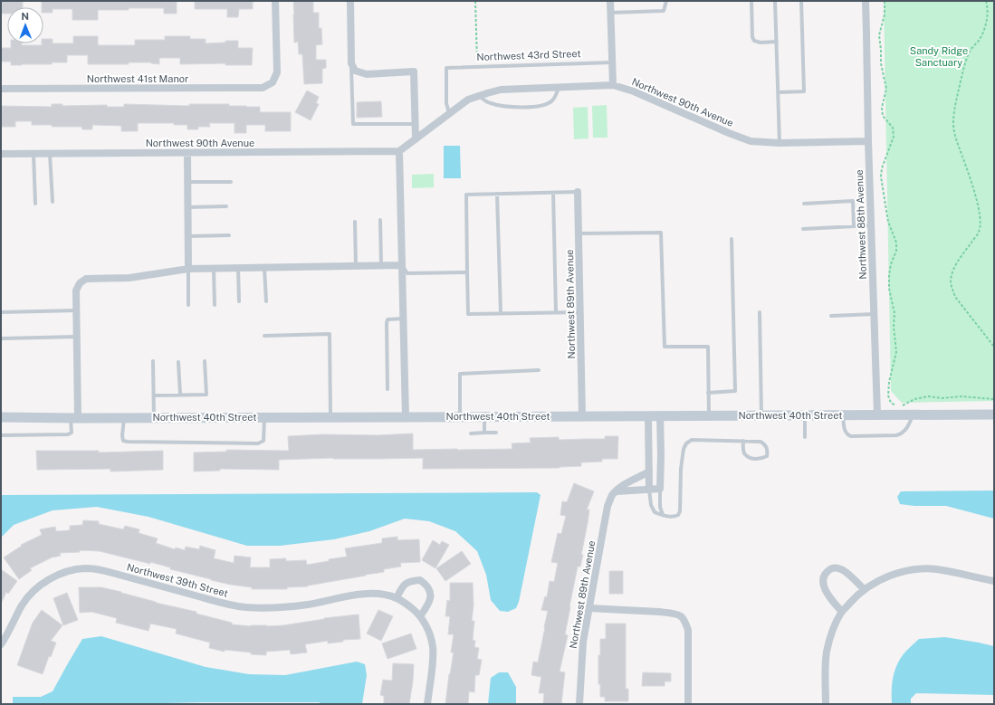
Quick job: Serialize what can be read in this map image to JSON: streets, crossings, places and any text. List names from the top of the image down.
{
  "streets": {
    "street": [
      "Northwest 41st Manor",
      "Northwest 90th Avenue",
      "Northwest 88th Avenue",
      "Northwest 89th Avenue",
      "Northwest 40th Street",
      "Northwest 39th Street"
    ],
    "lane": ["Northwest 43rd Street"]
  },
  "crossings": [
    ["Northwest 43rd Street", "Northwest 90th Avenue"],
    ["Northwest 90th Avenue", "Northwest 88th Avenue"],
    ["Northwest 88th Avenue", "Northwest 40th Street"],
    ["Northwest 89th Avenue", "Northwest 40th Street"]
  ],
  "parks": ["Sandy Ridge Sanctuary"],
  "north": "top"
}
